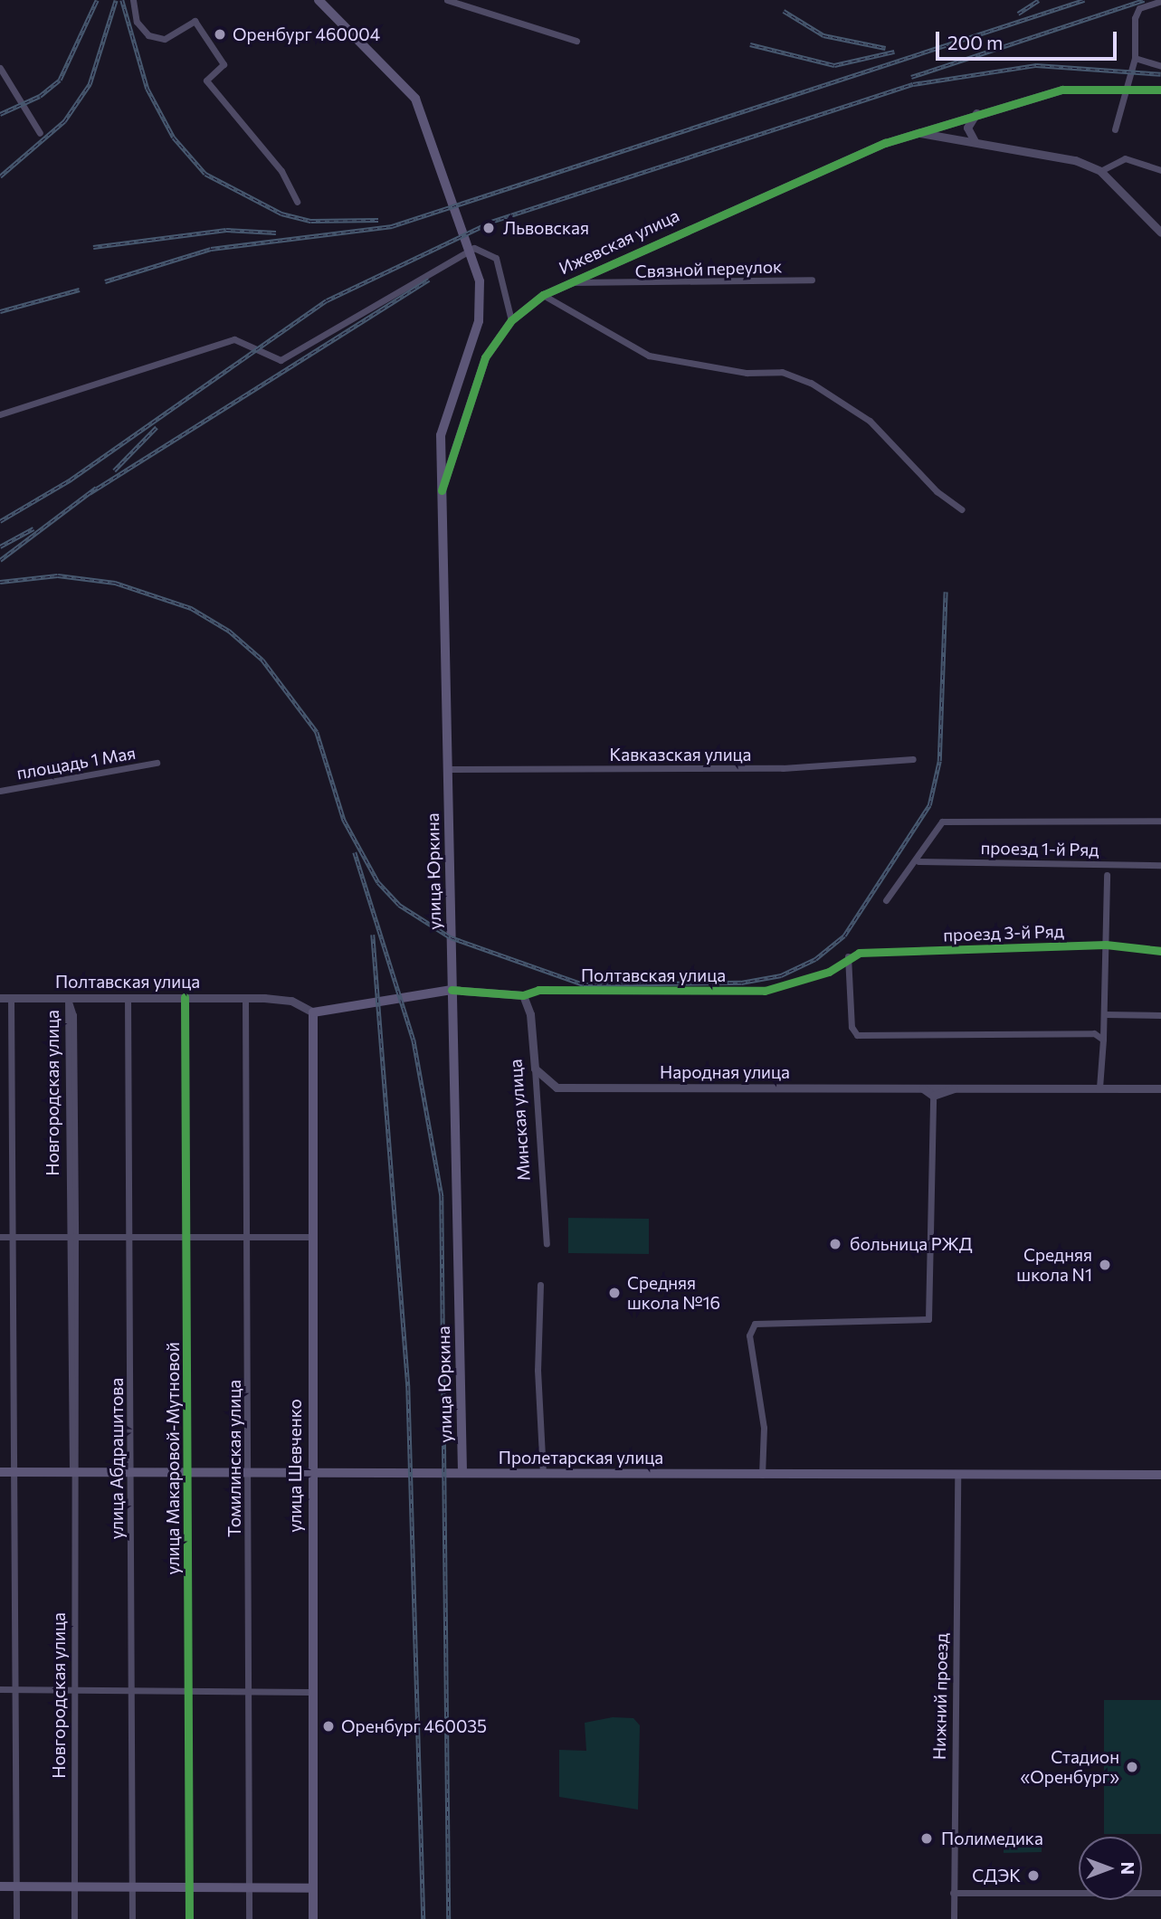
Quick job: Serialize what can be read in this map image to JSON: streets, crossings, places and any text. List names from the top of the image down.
{
  "streets": {
    "main road": [
      "улица Юркина",
      "Полтавская улица",
      "Пролетарская улица",
      "улица Шевченко"
    ],
    "street": [
      "Ижевская улица",
      "Связной переулок",
      "Кавказская улица",
      "площадь 1 Мая",
      "проезд 1-й Ряд",
      "проезд 3-й Ряд",
      "Народная улица",
      "Новгородская улица",
      "Минская улица",
      "улица Абдрашитова",
      "улица Макаровой-Мутновой",
      "Томилинская улица",
      "Нижний проезд"
    ]
  },
  "crossings": [
    ["Ижевская улица", "Связной переулок"],
    ["Ижевская улица", "улица Юркина"],
    ["Кавказская улица", "улица Юркина"],
    ["улица Юркина", "Полтавская улица"],
    ["улица Юркина", "Пролетарская улица"],
    ["проезд 3-й Ряд", "Полтавская улица"],
    ["Полтавская улица", "Новгородская улица"],
    ["Полтавская улица", "Минская улица"],
    ["Полтавская улица", "улица Абдрашитова"],
    ["Полтавская улица", "улица Макаровой-Мутновой"],
    ["Полтавская улица", "Томилинская улица"],
    ["Полтавская улица", "улица Шевченко"],
    ["Народная улица", "Минская улица"],
    ["Новгородская улица", "Пролетарская улица"],
    ["Пролетарская улица", "улица Абдрашитова"],
    ["Пролетарская улица", "улица Макаровой-Мутновой"],
    ["Пролетарская улица", "Томилинская улица"],
    ["Пролетарская улица", "улица Шевченко"],
    ["Пролетарская улица", "Нижний проезд"]
  ],
  "places": [
    "Оренбург 460004",
    "Львовская",
    "больница РЖД",
    "Средняя школа N1",
    "Средняя школа №16",
    "Оренбург 460035",
    "Стадион «Оренбург»",
    "Полимедика",
    "СДЭК"
  ],
  "scale_bar": "200 m",
  "north": "right"
}
